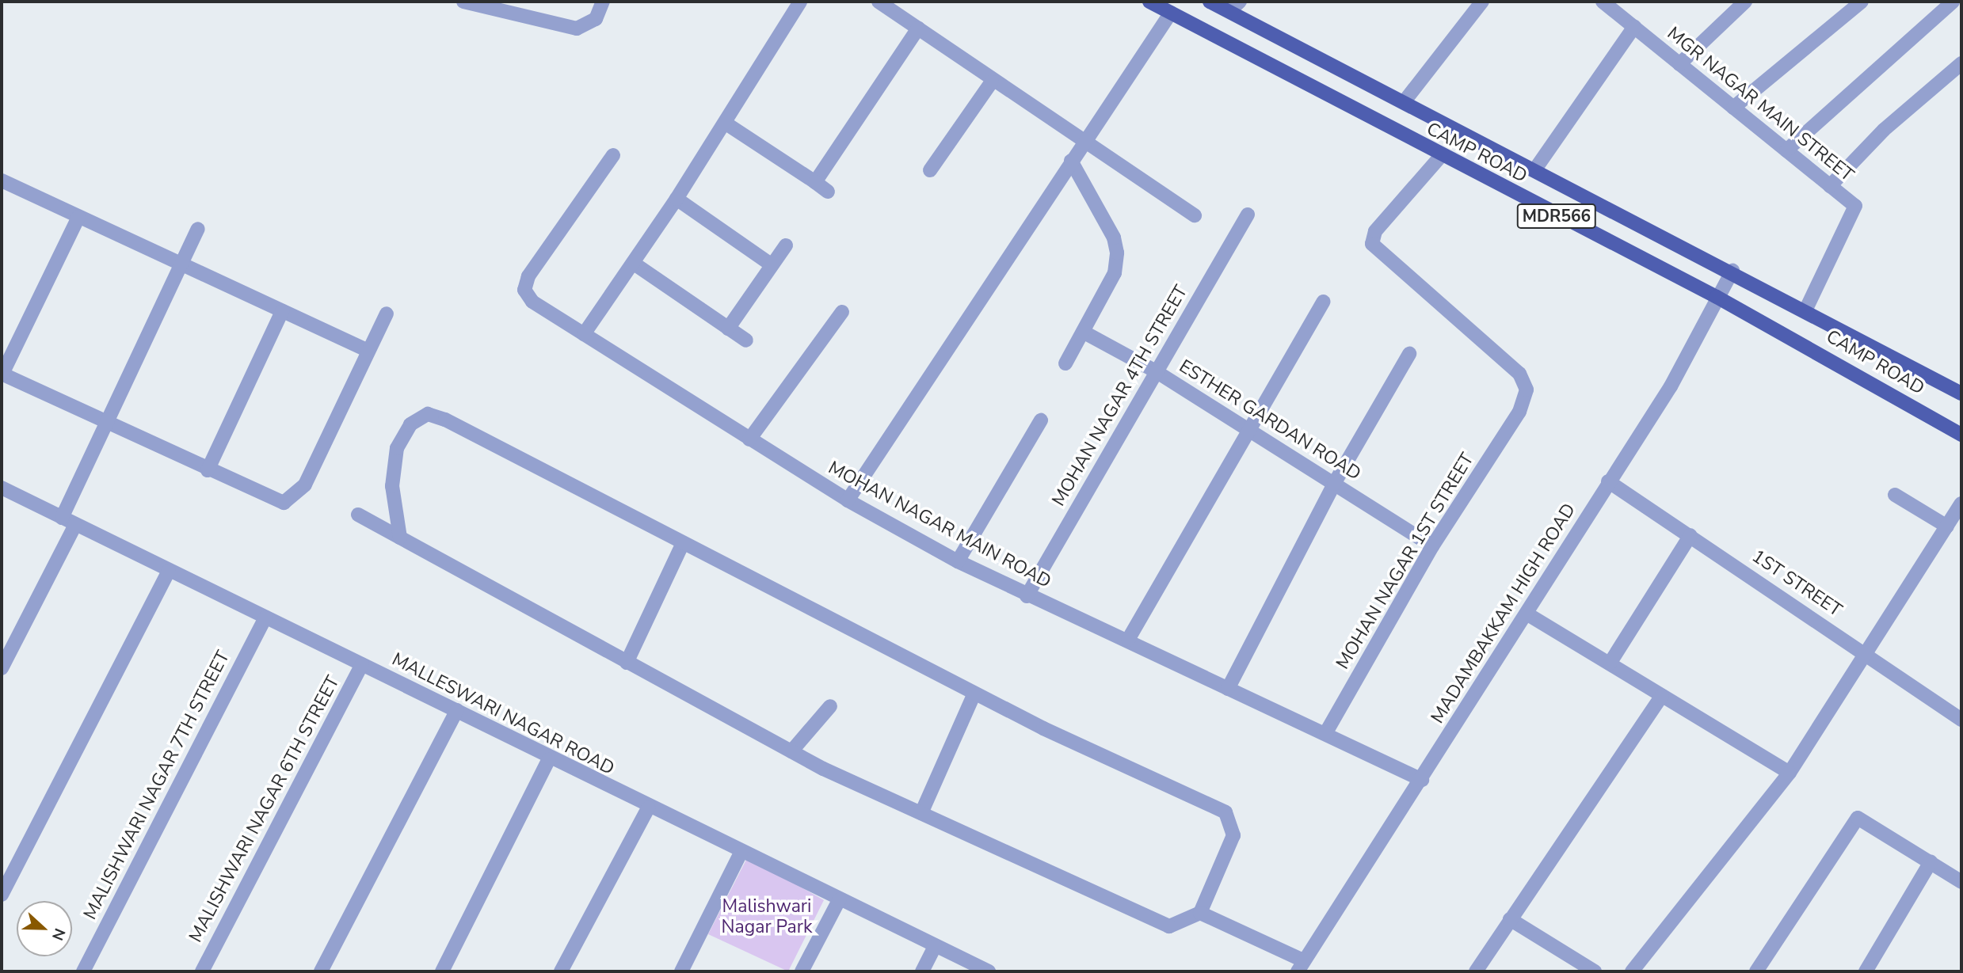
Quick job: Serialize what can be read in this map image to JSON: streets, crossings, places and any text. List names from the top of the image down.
{
  "streets": {
    "main road": ["CAMP ROAD", "MDR566"],
    "street": [
      "MGR NAGAR MAIN STREET",
      "MOHAN NAGAR 4TH STREET",
      "ESTHER GARDAN ROAD",
      "MOHAN NAGAR MAIN ROAD",
      "MOHAN NAGAR 1ST STREET",
      "1ST STREET",
      "MADAMBAKKAM HIGH ROAD",
      "MALLESWARI NAGAR ROAD",
      "MALISHWARI NAGAR 7TH STREET",
      "MALISHWARI NAGAR 6TH STREET"
    ]
  },
  "crossings": [
    ["MGR NAGAR MAIN STREET", "CAMP ROAD"],
    ["CAMP ROAD", "MOHAN NAGAR 1ST STREET"],
    ["CAMP ROAD", "MADAMBAKKAM HIGH ROAD"],
    ["MOHAN NAGAR 4TH STREET", "ESTHER GARDAN ROAD"],
    ["MOHAN NAGAR 4TH STREET", "MOHAN NAGAR MAIN ROAD"],
    ["ESTHER GARDAN ROAD", "MOHAN NAGAR 1ST STREET"],
    ["MOHAN NAGAR MAIN ROAD", "MOHAN NAGAR 1ST STREET"],
    ["MOHAN NAGAR MAIN ROAD", "MADAMBAKKAM HIGH ROAD"],
    ["1ST STREET", "MADAMBAKKAM HIGH ROAD"],
    ["MALLESWARI NAGAR ROAD", "MALISHWARI NAGAR 7TH STREET"],
    ["MALLESWARI NAGAR ROAD", "MALISHWARI NAGAR 6TH STREET"]
  ],
  "parks": ["Malishwari Nagar Park"],
  "north": "right"
}
